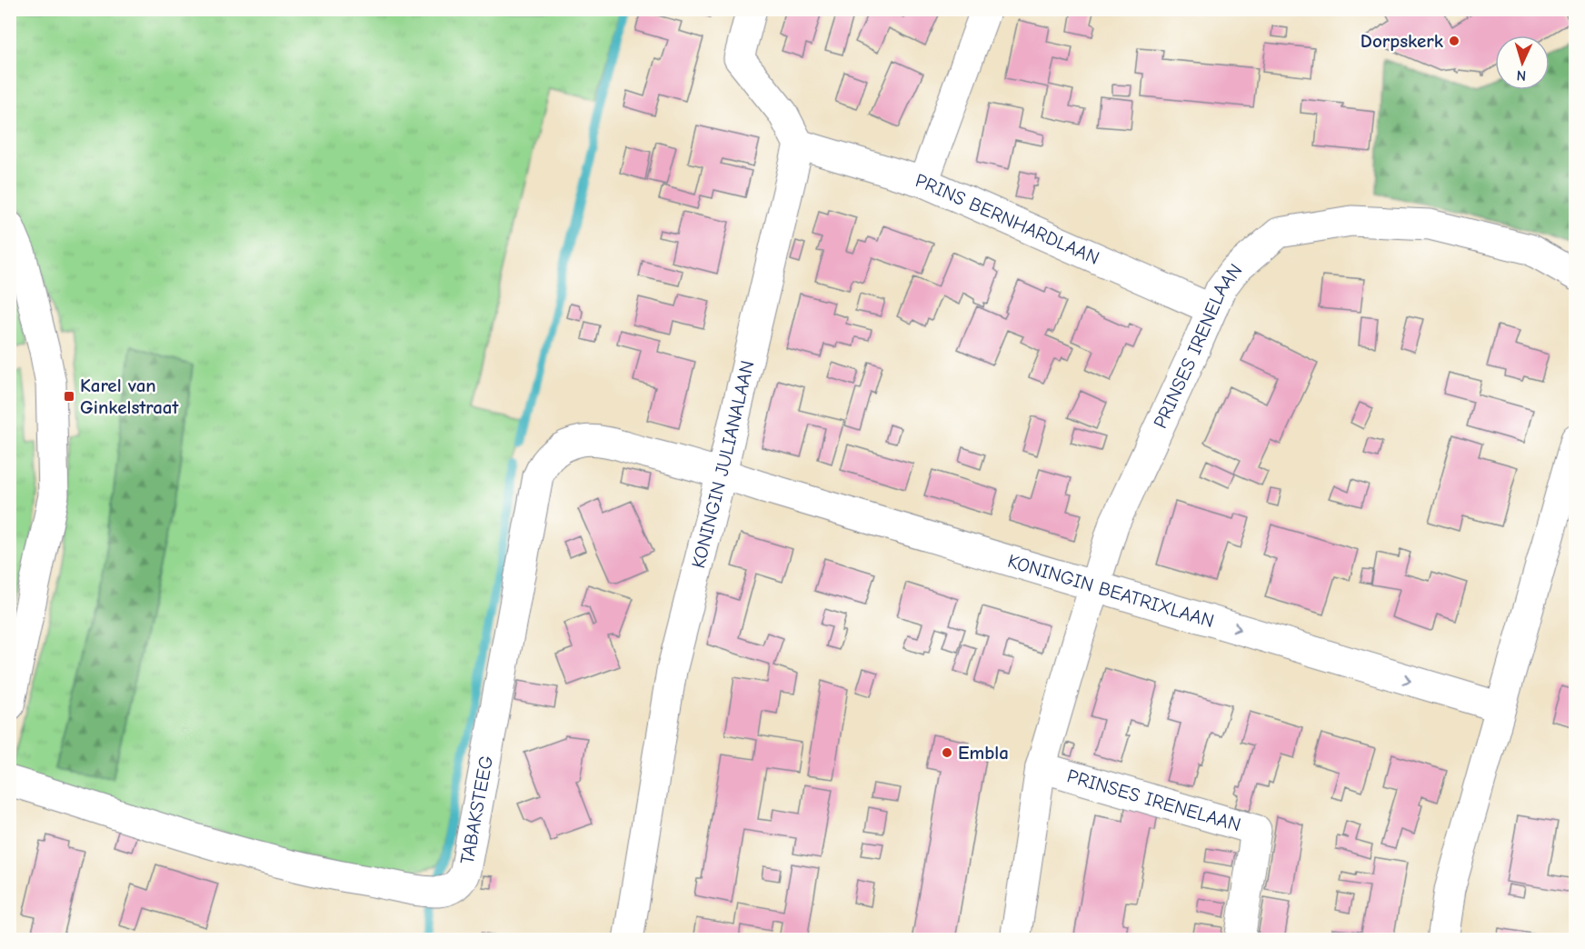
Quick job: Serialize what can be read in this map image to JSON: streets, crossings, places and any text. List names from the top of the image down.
{
  "streets": {
    "street": [
      "PRINS BERNHARDLAAN",
      "PRINSES IRENELAAN",
      "KONINGIN JULIANALAAN",
      "KONINGIN BEATRIXLAAN",
      "TABAKSTEEG"
    ]
  },
  "crossings": [
    ["PRINS BERNHARDLAAN", "PRINSES IRENELAAN"],
    ["PRINS BERNHARDLAAN", "KONINGIN JULIANALAAN"],
    ["PRINSES IRENELAAN", "KONINGIN BEATRIXLAAN"],
    ["KONINGIN JULIANALAAN", "KONINGIN BEATRIXLAAN"],
    ["KONINGIN JULIANALAAN", "TABAKSTEEG"],
    ["KONINGIN BEATRIXLAAN", "TABAKSTEEG"]
  ],
  "one_way": ["KONINGIN BEATRIXLAAN"],
  "places": {
    "other": ["Dorpskerk", "Embla"],
    "transit": ["Karel van Ginkelstraat"]
  },
  "north": "bottom"
}
